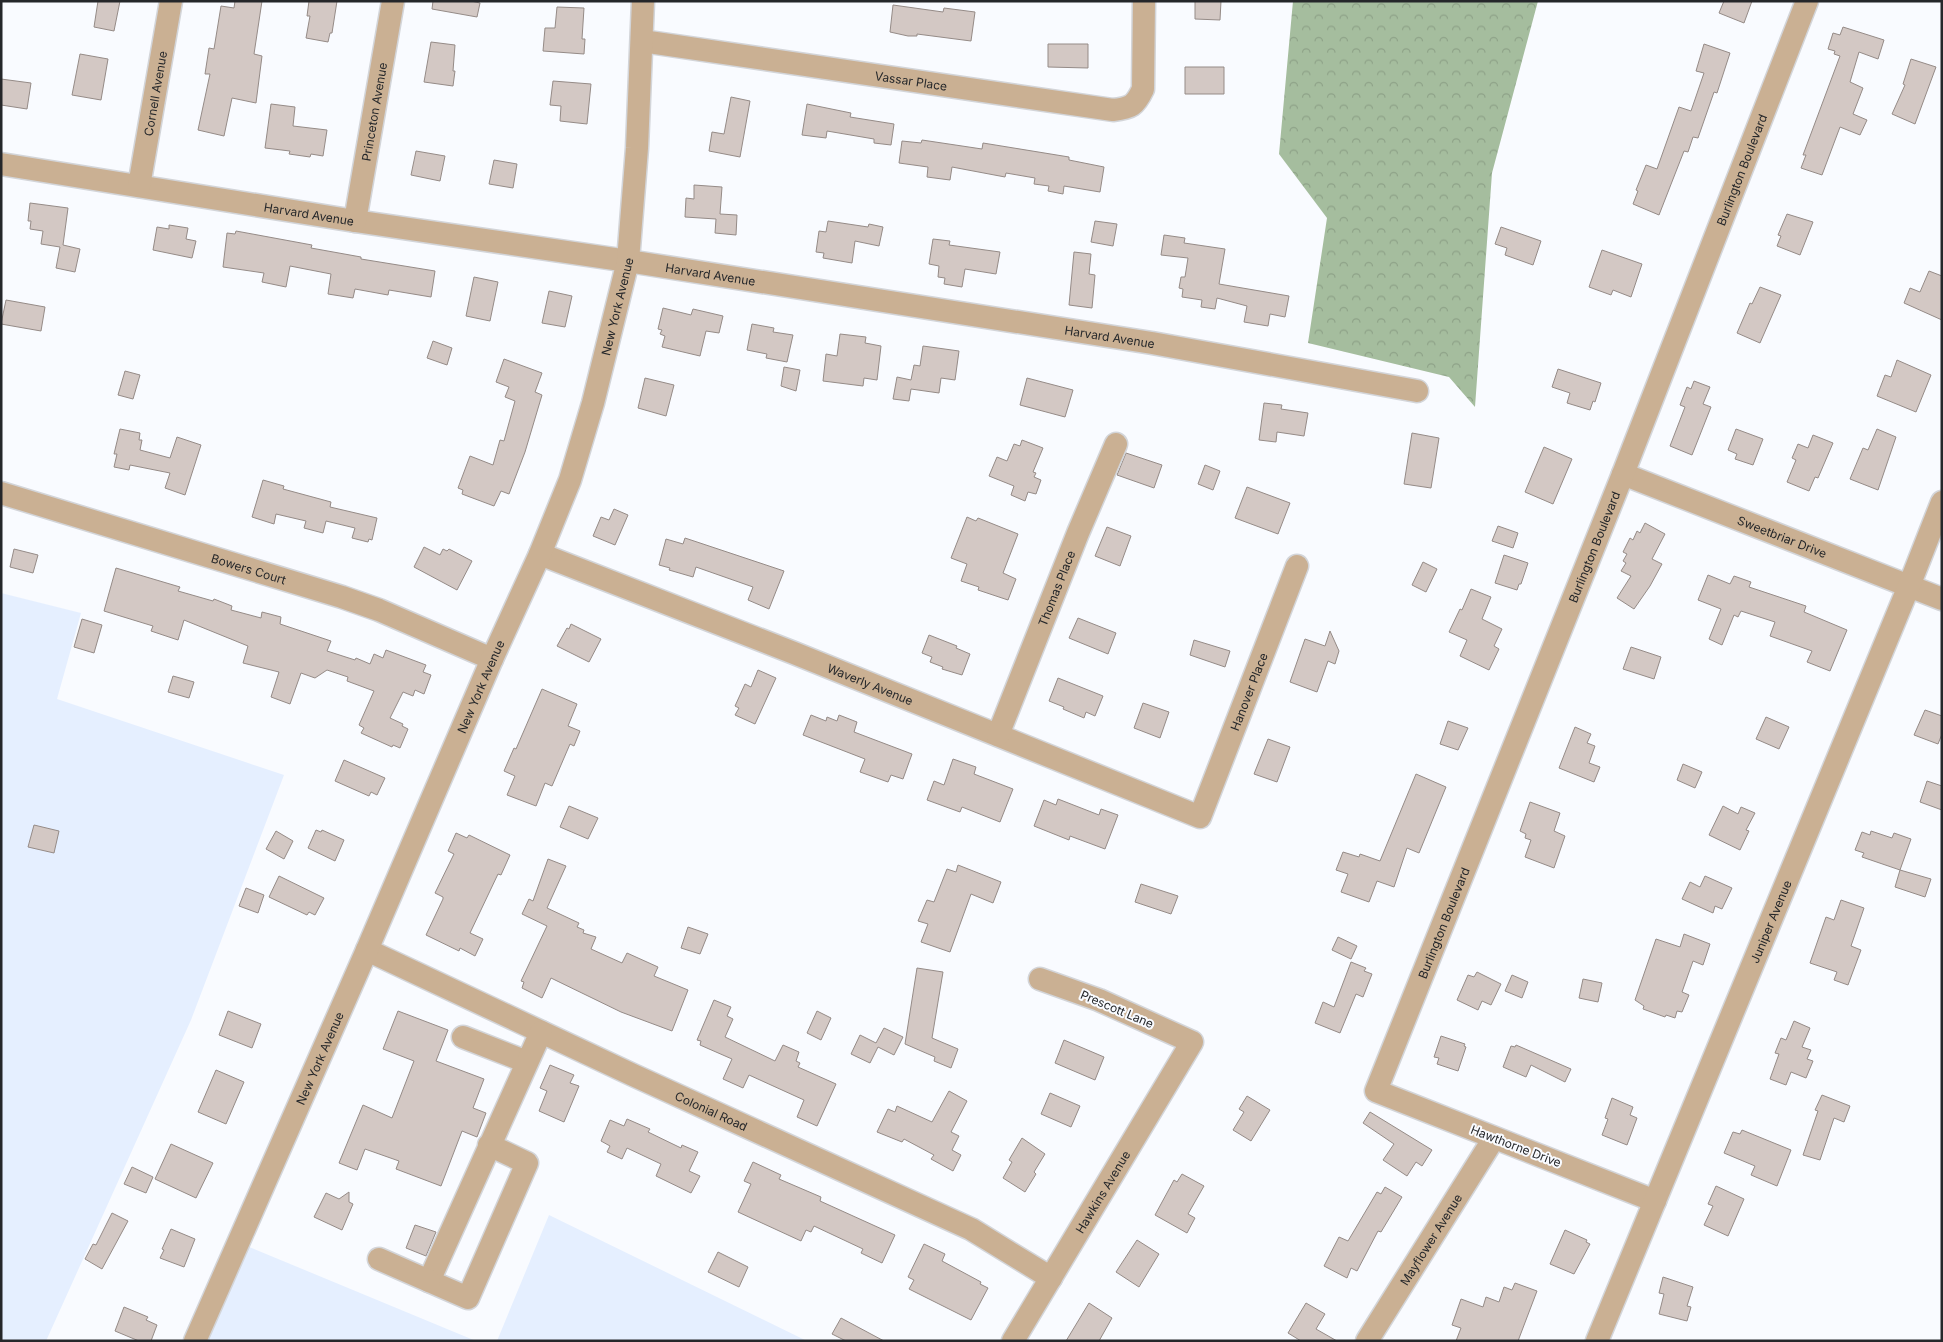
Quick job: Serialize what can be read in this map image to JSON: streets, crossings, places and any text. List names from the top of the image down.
{
  "streets": {
    "street": [
      "Vassar Place",
      "Cornell Avenue",
      "Princeton Avenue",
      "Burlington Boulevard",
      "Harvard Avenue",
      "New York Avenue",
      "Sweetbriar Drive",
      "Bowers Court",
      "Thomas Place",
      "Waverly Avenue",
      "Hanover Place",
      "Juniper Avenue",
      "Prescott Lane",
      "Colonial Road",
      "Hawthorne Drive",
      "Hawkins Avenue",
      "Mayflower Avenue"
    ]
  },
  "crossings": [
    ["Vassar Place", "New York Avenue"],
    ["Cornell Avenue", "Harvard Avenue"],
    ["Princeton Avenue", "Harvard Avenue"],
    ["Burlington Boulevard", "Sweetbriar Drive"],
    ["Burlington Boulevard", "Hawthorne Drive"],
    ["Harvard Avenue", "New York Avenue"],
    ["New York Avenue", "Bowers Court"],
    ["New York Avenue", "Waverly Avenue"],
    ["New York Avenue", "Colonial Road"],
    ["Sweetbriar Drive", "Juniper Avenue"],
    ["Thomas Place", "Waverly Avenue"],
    ["Waverly Avenue", "Hanover Place"],
    ["Juniper Avenue", "Hawthorne Drive"],
    ["Prescott Lane", "Hawkins Avenue"],
    ["Colonial Road", "Hawkins Avenue"],
    ["Hawthorne Drive", "Mayflower Avenue"]
  ]
}
